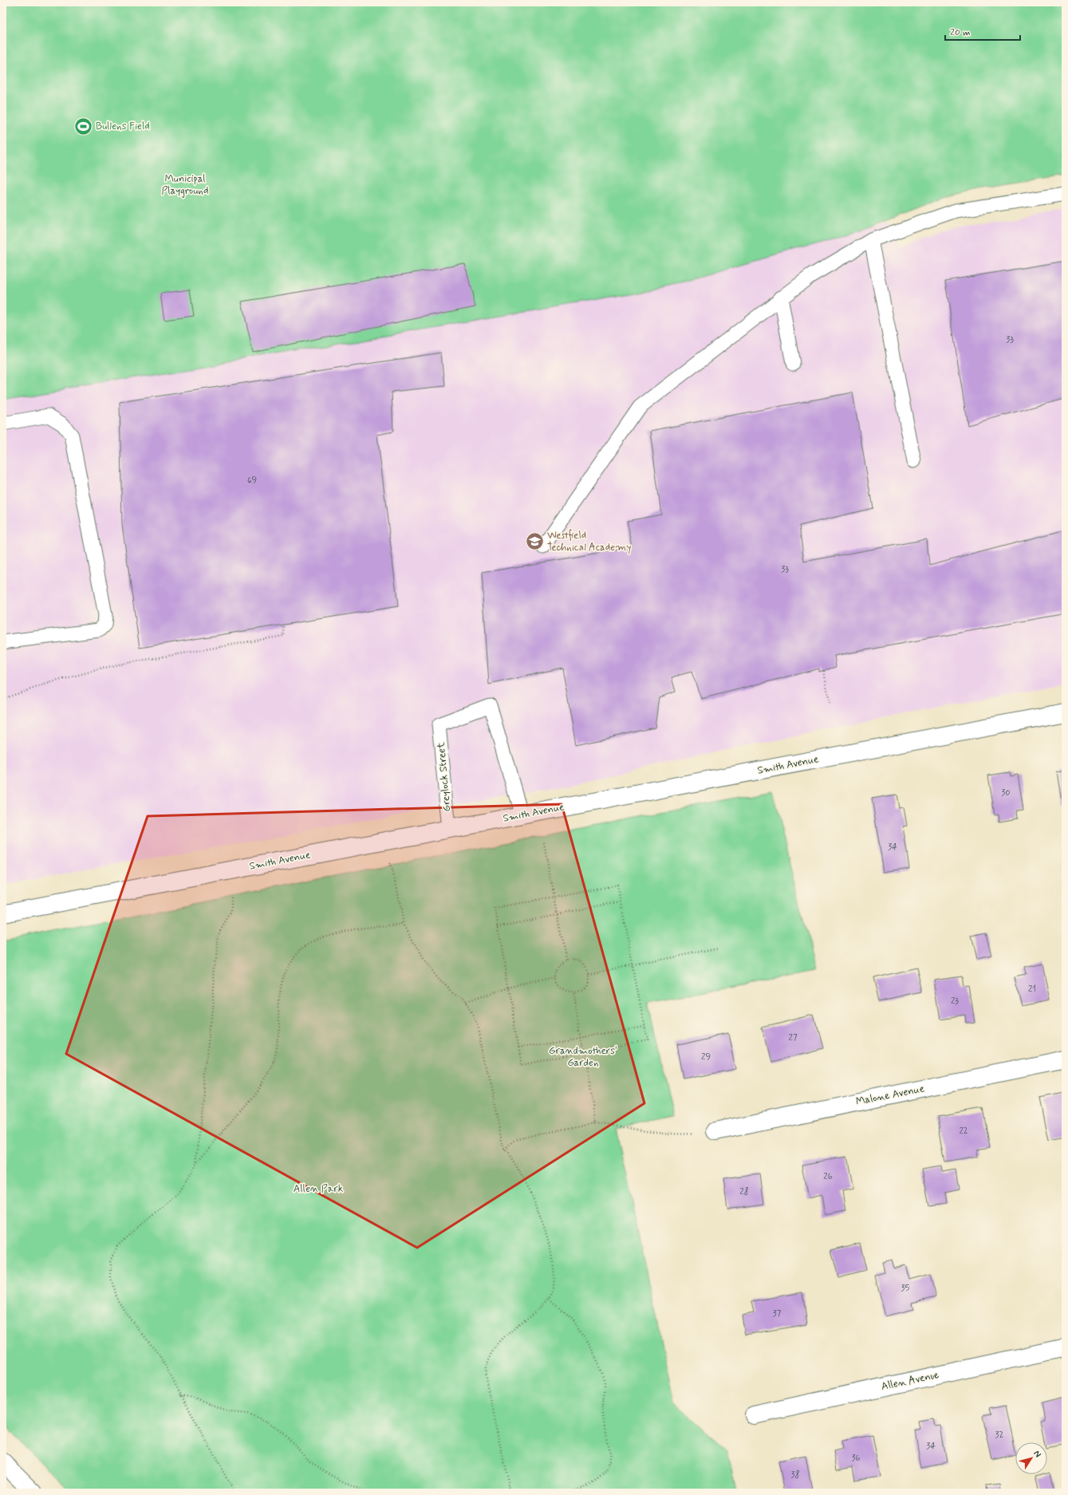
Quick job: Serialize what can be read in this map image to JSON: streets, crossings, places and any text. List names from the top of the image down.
{
  "streets": {
    "street": ["Smith Avenue", "Malone Avenue", "Allen Avenue"],
    "lane": ["Greylock Street"]
  },
  "crossings": [
    ["Smith Avenue", "Greylock Street"]
  ],
  "parks": ["Municipal Playground", "Grandmothers' Garden", "Allen Park"],
  "places": {
    "sports": ["Bullens Field"],
    "school or university": ["Westfield Technical Academy"]
  },
  "house_numbers": [
    "33",
    "69",
    "33",
    "30",
    "34",
    "21",
    "23",
    "27",
    "29",
    "22",
    "26",
    "28",
    "35",
    "37",
    "32",
    "34",
    "36",
    "38"
  ],
  "scale_bar": "20 m",
  "north": "top right"
}
